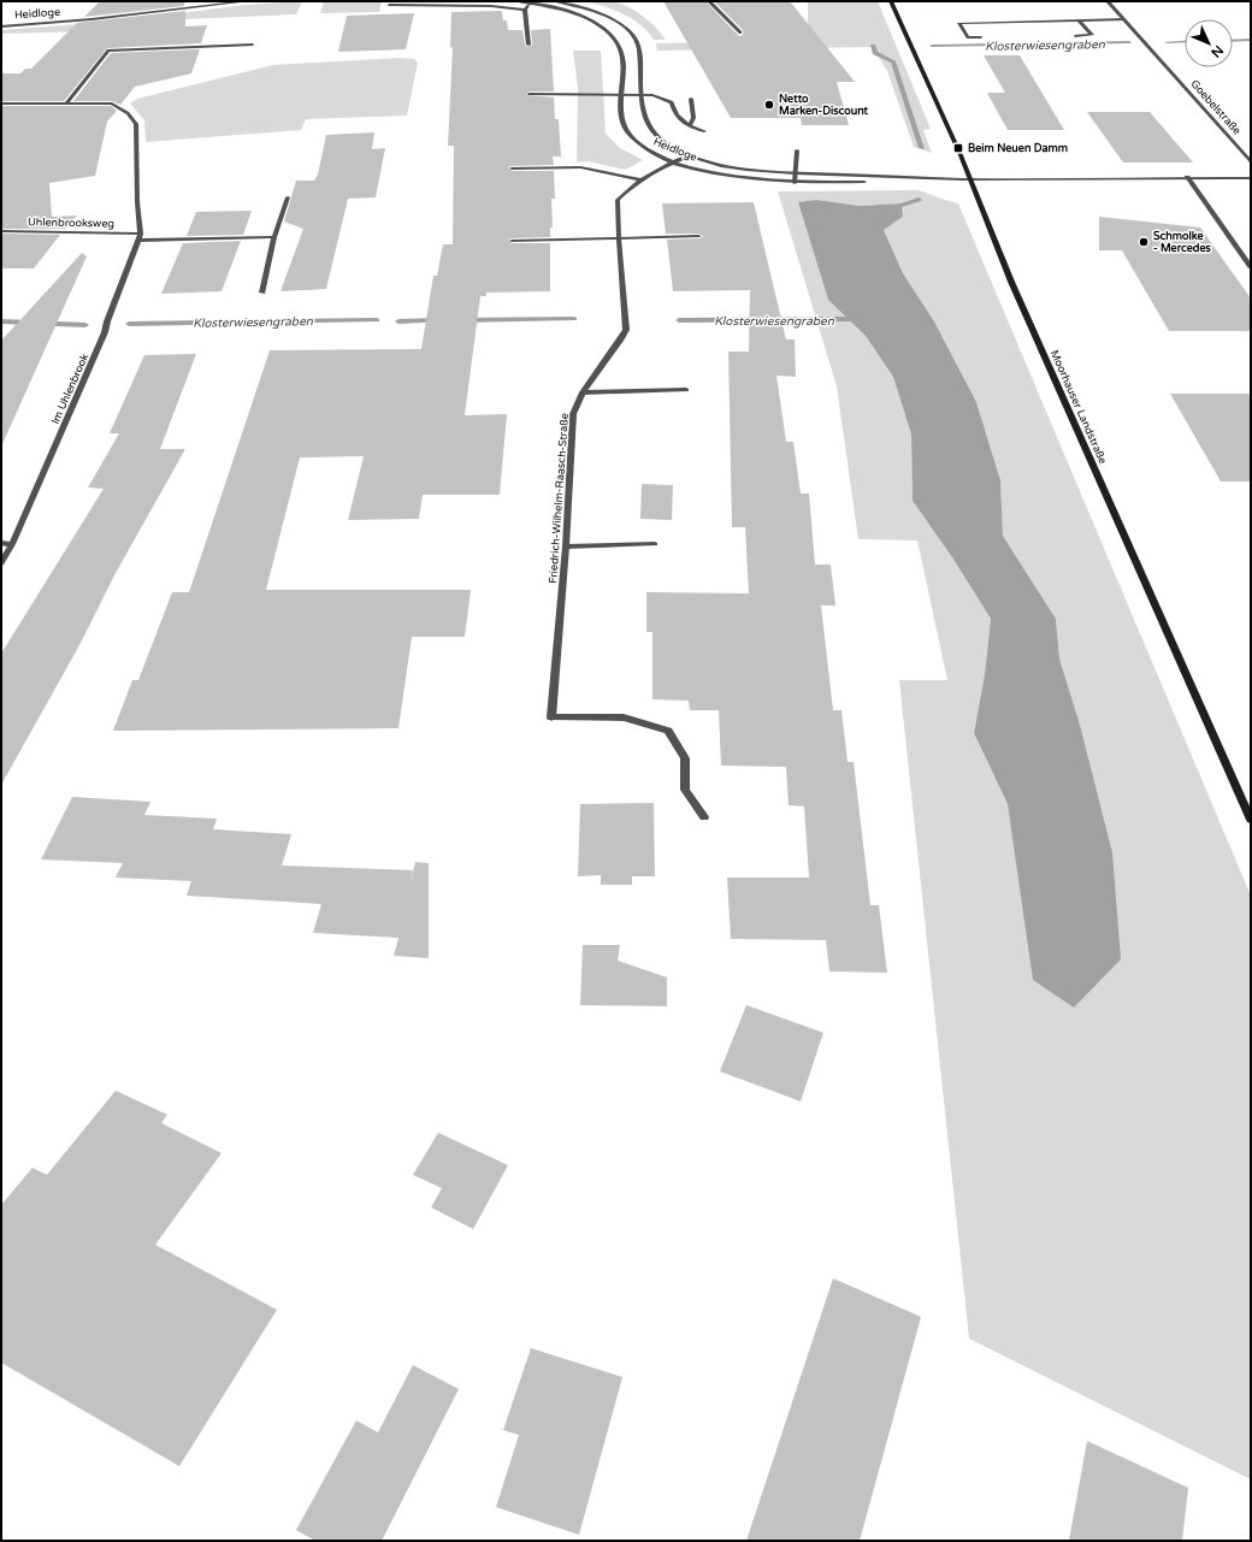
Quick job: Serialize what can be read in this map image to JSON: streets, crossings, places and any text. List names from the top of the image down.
{
  "streets": {
    "street": [
      "Heidloge",
      "Goebelstraße",
      "Uhlenbrooksweg",
      "Im Uhlenbrook",
      "Moorhauser Landstraße",
      "Friedrich-Wilhelm-Raasch-Straße"
    ]
  },
  "crossings": [
    ["Heidloge", "Moorhauser Landstraße"],
    ["Heidloge", "Friedrich-Wilhelm-Raasch-Straße"],
    ["Uhlenbrooksweg", "Im Uhlenbrook"]
  ],
  "water": ["Klosterwiesengraben"],
  "places": {
    "other": ["Netto Marken-Discount", "Schmolke - Mercedes"],
    "transit": ["Beim Neuen Damm"]
  },
  "north": "bottom right"
}
